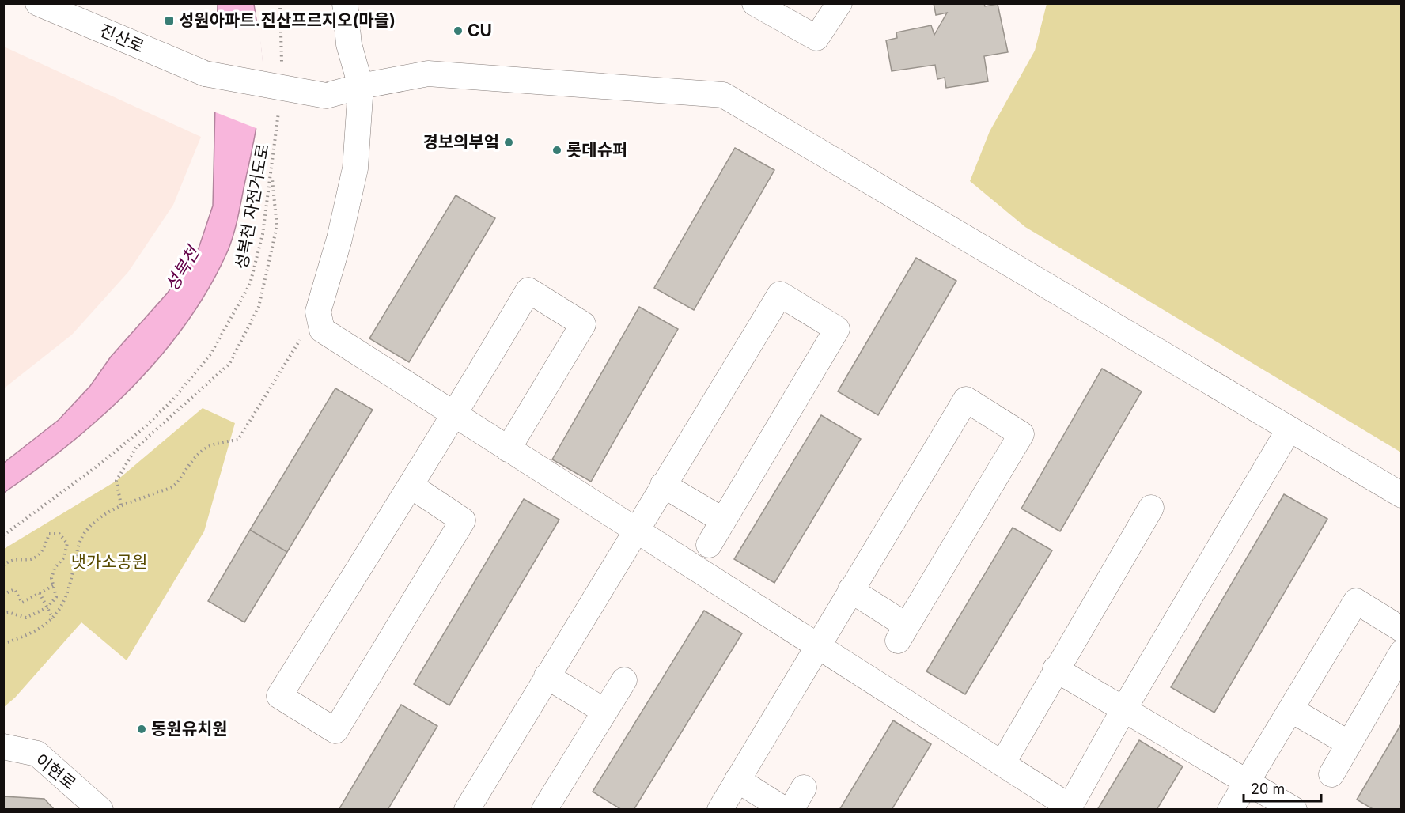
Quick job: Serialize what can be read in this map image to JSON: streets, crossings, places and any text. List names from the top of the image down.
{
  "streets": {
    "street": ["진산로", "이현로"],
    "path": ["성복천 자전거도로"]
  },
  "water": ["성복천"],
  "parks": ["냇가소공원"],
  "places": {
    "transit": ["성원아파트.진산프르지오(마을)"],
    "other": [
      "CU",
      "경보의부엌",
      "롯데슈퍼",
      "동원유치원"
    ]
  },
  "scale_bar": "20 m"
}
